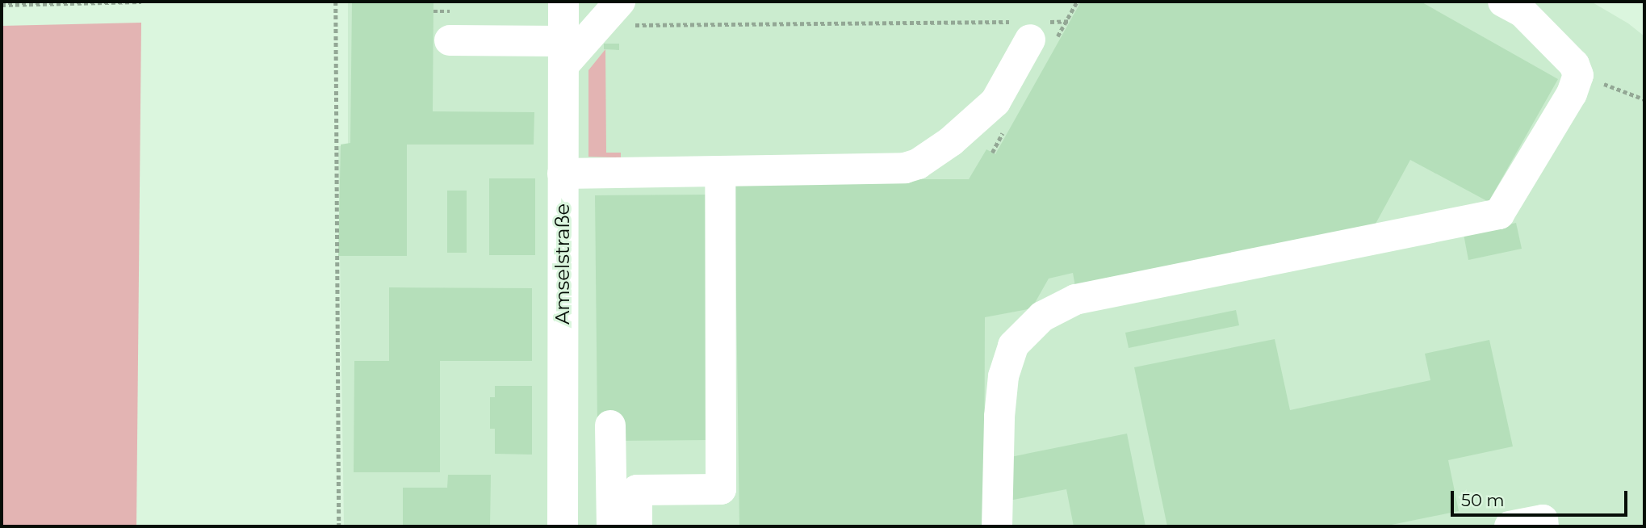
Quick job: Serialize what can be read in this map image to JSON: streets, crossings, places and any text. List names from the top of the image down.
{
  "streets": {
    "street": ["Amselstraße"]
  },
  "scale_bar": "50 m"
}
